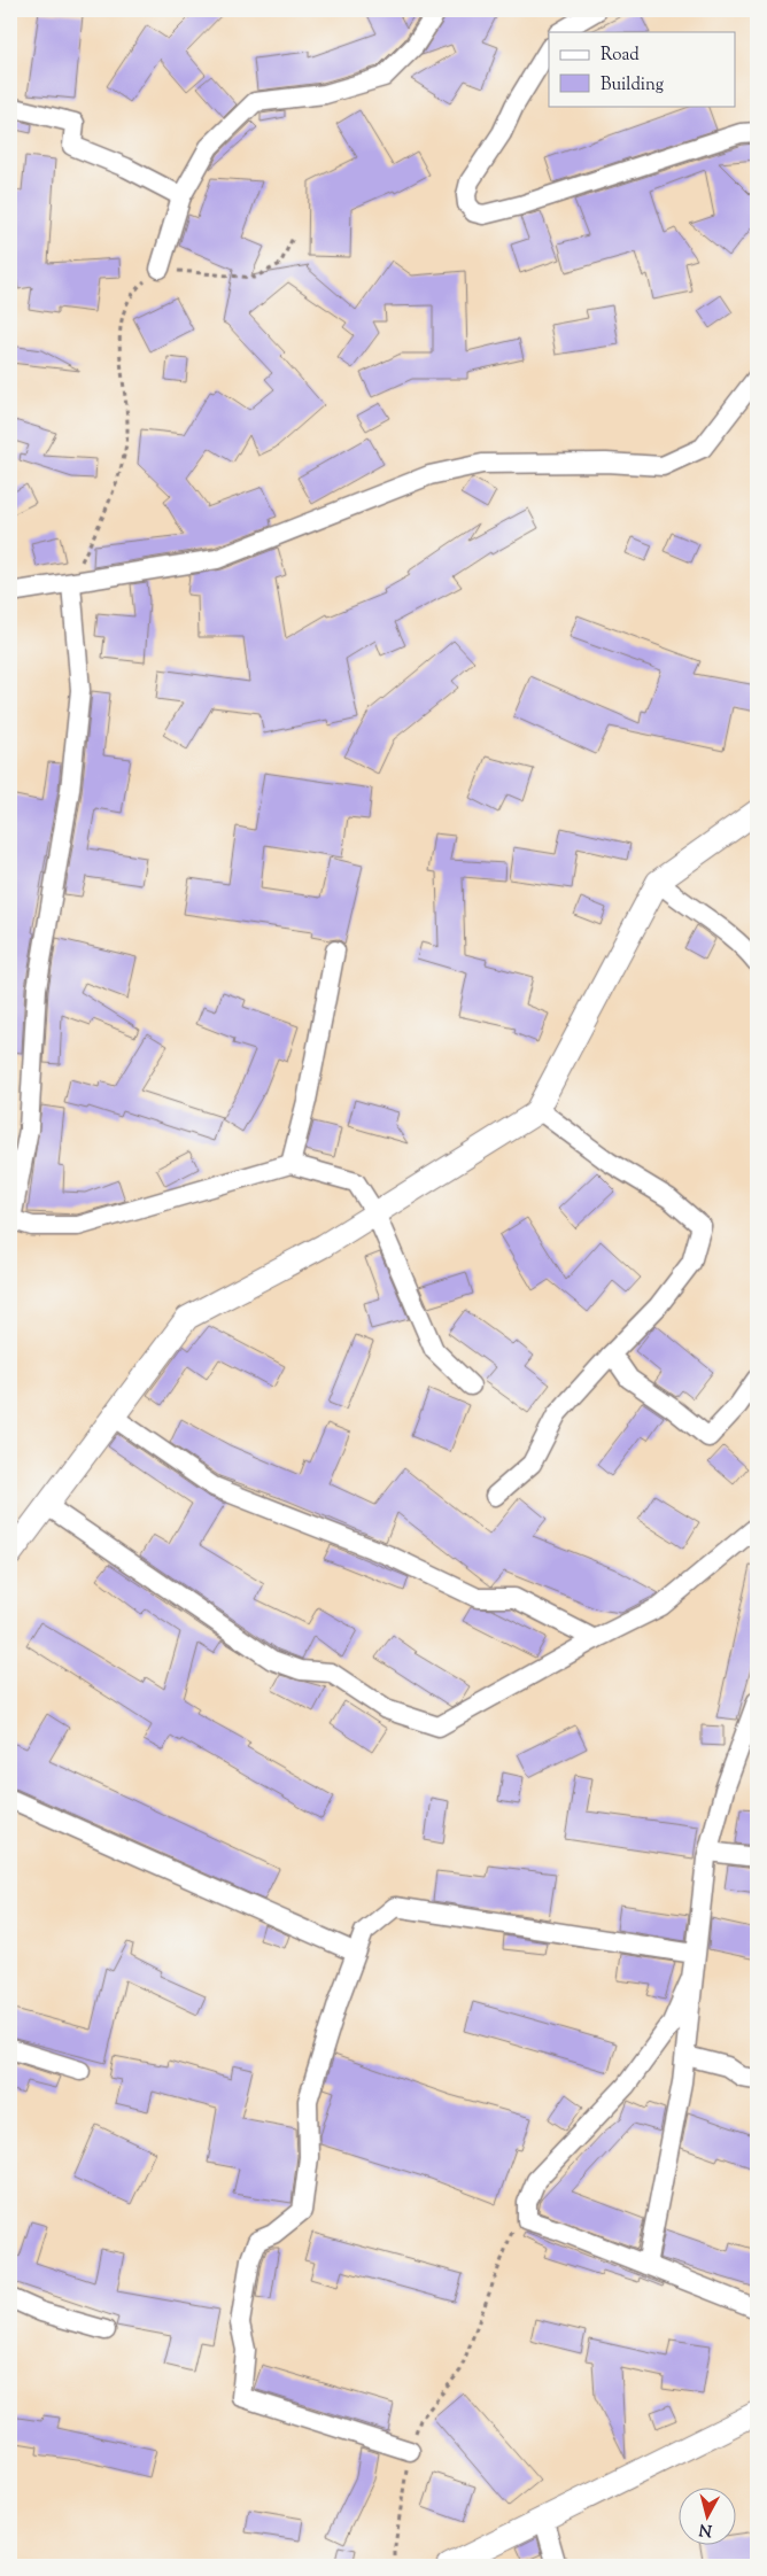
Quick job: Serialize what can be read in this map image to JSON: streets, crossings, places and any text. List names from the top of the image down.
{
  "legend": ["Road", "Building"],
  "north": "bottom"
}
